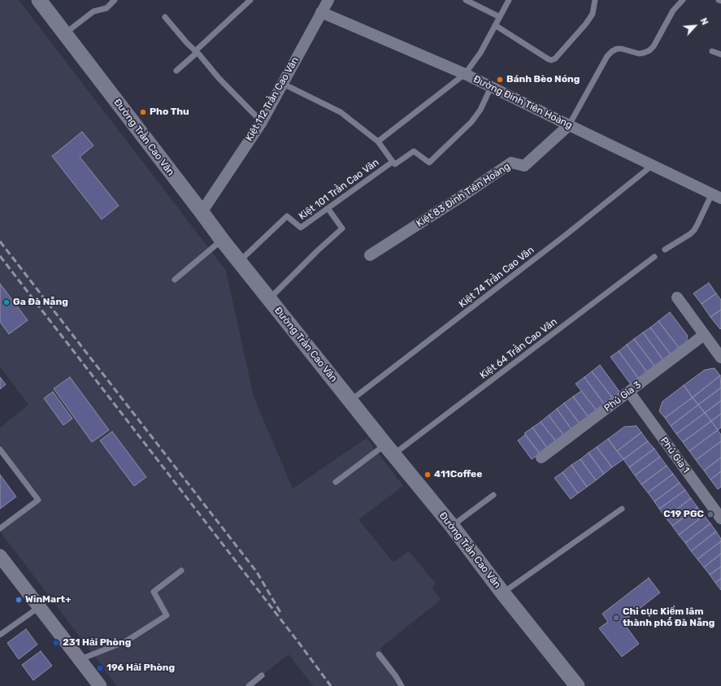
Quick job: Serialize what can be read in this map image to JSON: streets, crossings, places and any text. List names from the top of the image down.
{
  "streets": {
    "main road": ["Đường Trần Cao Vân"],
    "street": [
      "Kiệt 112 Trần Cao Vân",
      "Đường Đinh Tiên Hoàng",
      "Kiệt 83 Đinh Tiên Hoàng",
      "Phú Gia 3",
      "Phú Gia 1"
    ],
    "lane": ["Kiệt 101 Trần Cao Vân", "Kiệt 74 Trần Cao Vân", "Kiệt 64 Trần Cao Vân"]
  },
  "crossings": [
    ["Kiệt 112 Trần Cao Vân", "Đường Đinh Tiên Hoàng"],
    ["Kiệt 112 Trần Cao Vân", "Đường Trần Cao Vân"],
    ["Kiệt 112 Trần Cao Vân", "Kiệt 101 Trần Cao Vân"],
    ["Đường Đinh Tiên Hoàng", "Kiệt 83 Đinh Tiên Hoàng"],
    ["Đường Đinh Tiên Hoàng", "Kiệt 74 Trần Cao Vân"],
    ["Đường Trần Cao Vân", "Kiệt 101 Trần Cao Vân"],
    ["Đường Trần Cao Vân", "Kiệt 74 Trần Cao Vân"],
    ["Đường Trần Cao Vân", "Kiệt 64 Trần Cao Vân"],
    ["Phú Gia 3", "Phú Gia 1"]
  ],
  "places": [
    "Bánh Bèo Nóng",
    "Pho Thu",
    "Ga Đà Nẵng",
    "411Coffee",
    "C19 PGC",
    "WinMart+",
    "Chi cục Kiểm lâm thành phố Đà Nẵng",
    "231 Hải Phòng",
    "196 Hải Phòng"
  ],
  "north": "top right"
}
